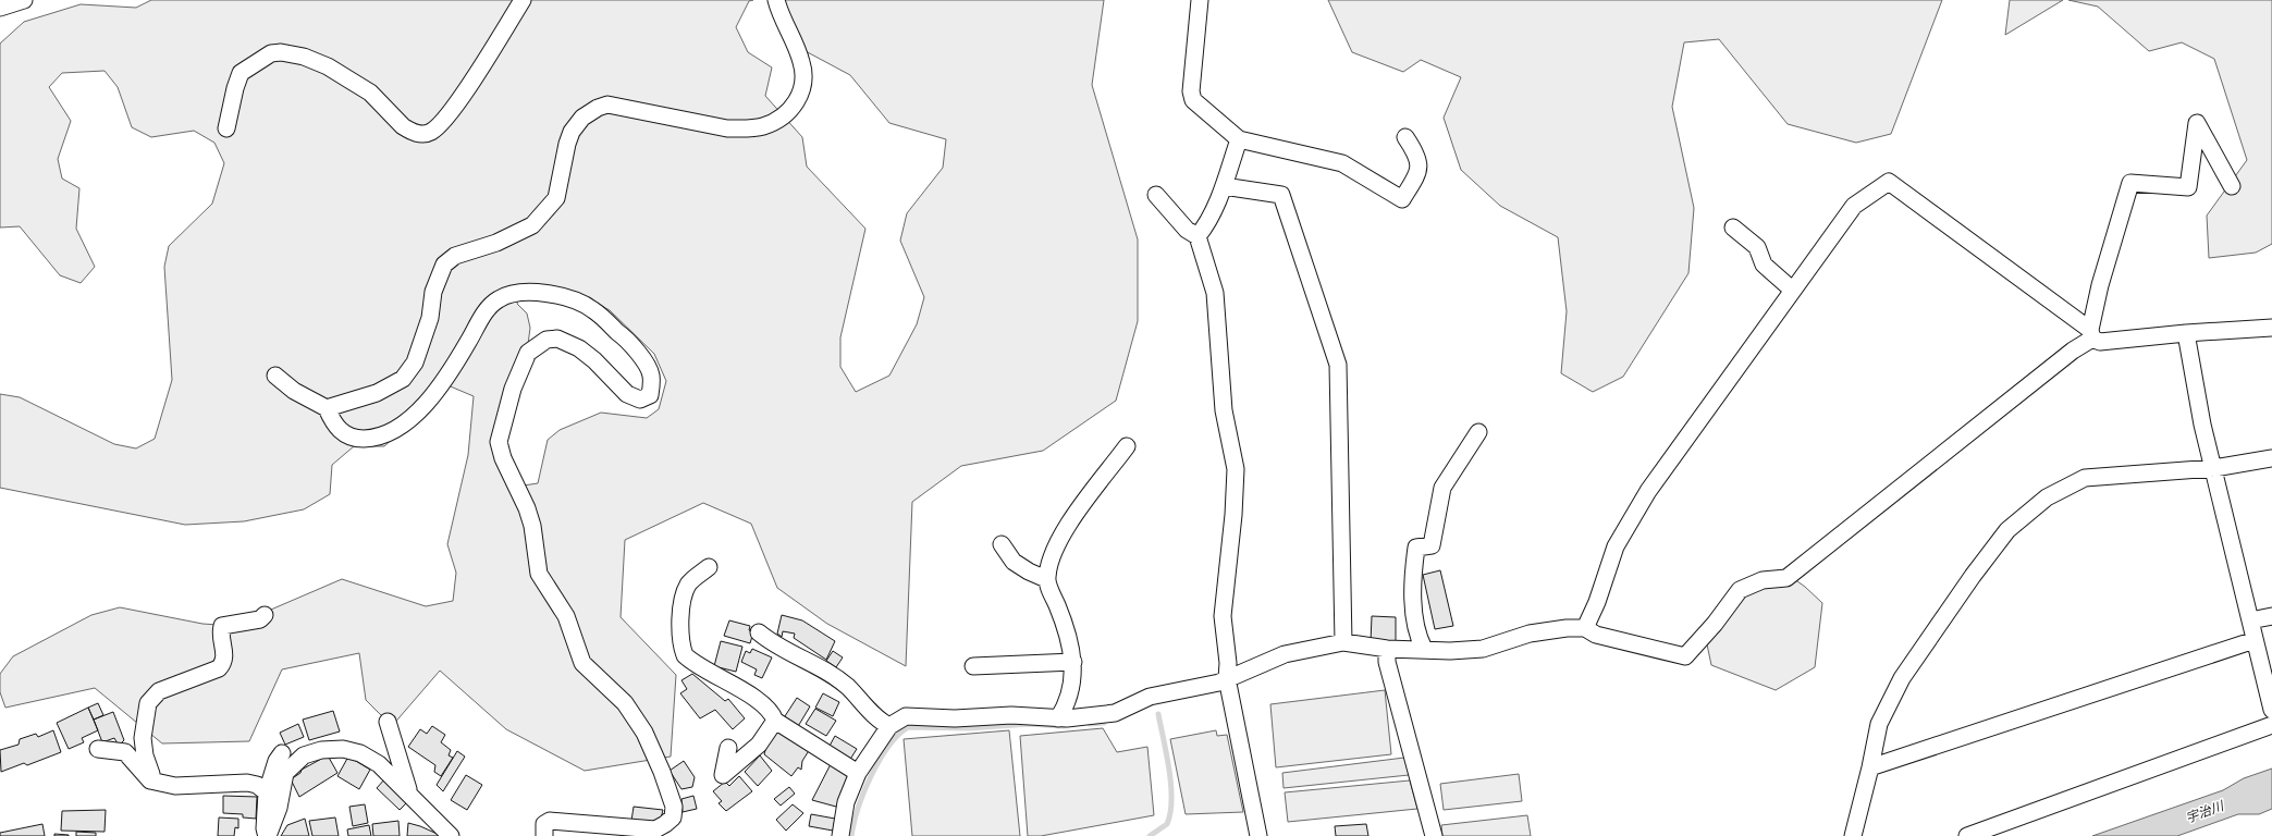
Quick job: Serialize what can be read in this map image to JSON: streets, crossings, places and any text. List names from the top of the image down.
{
  "water": ["宇治川"]
}
